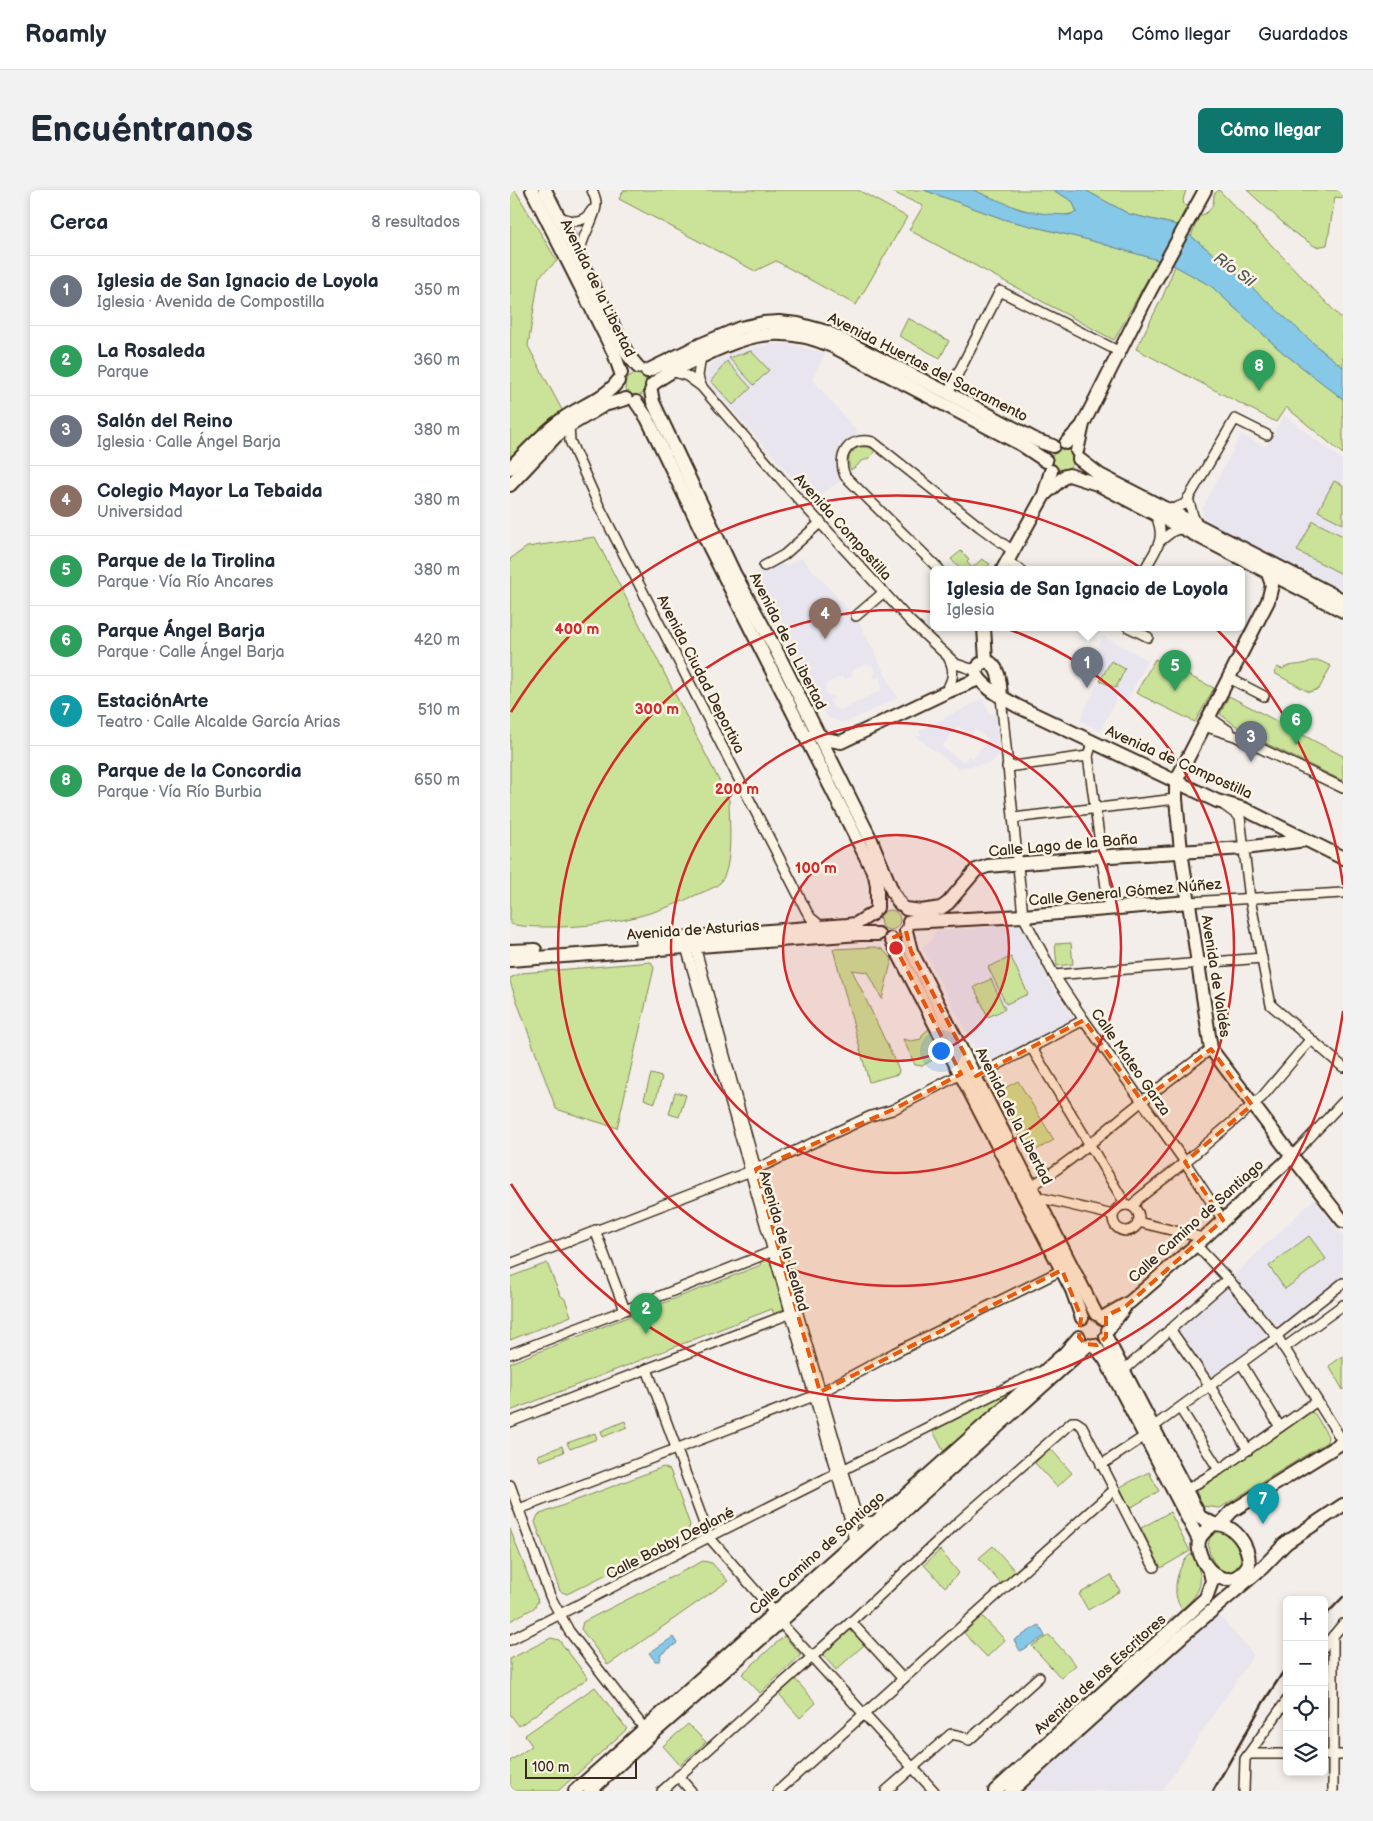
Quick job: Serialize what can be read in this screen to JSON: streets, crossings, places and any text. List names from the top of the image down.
{
  "streets": {
    "main road": [
      "Avenida de la Libertad",
      "Avenida Huertas del Sacramento",
      "Avenida de Compostilla",
      "Calle Lago de la Baña",
      "Calle General Gómez Núñez",
      "Avenida de Asturias",
      "Avenida de Valdés",
      "Calle Camino de Santiago",
      "Avenida de los Escritores"
    ],
    "street": [
      "Avenida Compostilla",
      "Avenida Ciudad Deportiva",
      "Calle Mateo Garza",
      "Avenida de la Lealtad",
      "Calle Bobby Deglané"
    ]
  },
  "crossings": [
    ["Avenida de la Libertad", "Avenida Huertas del Sacramento"],
    ["Avenida de la Libertad", "Calle Lago de la Baña"],
    ["Avenida de la Libertad", "Calle General Gómez Núñez"],
    ["Avenida de la Libertad", "Avenida de Asturias"],
    ["Avenida de la Libertad", "Calle Camino de Santiago"],
    ["Avenida de la Libertad", "Avenida de la Lealtad"],
    ["Avenida Huertas del Sacramento", "Avenida Compostilla"],
    ["Avenida Compostilla", "Avenida de Compostilla"],
    ["Avenida Ciudad Deportiva", "Avenida de Asturias"],
    ["Avenida de Compostilla", "Calle Lago de la Baña"],
    ["Avenida de Compostilla", "Avenida de Valdés"],
    ["Calle Lago de la Baña", "Calle General Gómez Núñez"],
    ["Calle Lago de la Baña", "Avenida de Asturias"],
    ["Calle Lago de la Baña", "Avenida de Valdés"],
    ["Calle General Gómez Núñez", "Avenida de Asturias"],
    ["Calle General Gómez Núñez", "Avenida de Valdés"],
    ["Calle General Gómez Núñez", "Calle Mateo Garza"],
    ["Avenida de Asturias", "Avenida de la Lealtad"],
    ["Avenida de Valdés", "Calle Camino de Santiago"],
    ["Calle Mateo Garza", "Calle Camino de Santiago"],
    ["Calle Camino de Santiago", "Avenida de la Lealtad"],
    ["Calle Camino de Santiago", "Calle Bobby Deglané"],
    ["Avenida de la Lealtad", "Calle Bobby Deglané"]
  ],
  "water": ["Río Sil"],
  "scale_bar": "100 m",
  "page": {
    "header": "Roamly",
    "nav": ["Mapa", "Cómo llegar", "Guardados"],
    "buttons": "Cómo llegar",
    "title": "Encuéntranos",
    "heading": ["Cerca", "8 resultados"],
    "list": [
      {
        "mark": "1",
        "name": "Iglesia de San Ignacio de Loyola",
        "note": "Iglesia · Avenida de Compostilla",
        "value": "350 m"
      },
      {
        "mark": "2",
        "name": "La Rosaleda",
        "note": "Parque",
        "value": "360 m"
      },
      {
        "mark": "3",
        "name": "Salón del Reino",
        "note": "Iglesia · Calle Ángel Barja",
        "value": "380 m"
      },
      {
        "mark": "4",
        "name": "Colegio Mayor La Tebaida",
        "note": "Universidad",
        "value": "380 m"
      },
      {
        "mark": "5",
        "name": "Parque de la Tirolina",
        "note": "Parque · Vía Río Ancares",
        "value": "380 m"
      },
      {
        "mark": "6",
        "name": "Parque Ángel Barja",
        "note": "Parque · Calle Ángel Barja",
        "value": "420 m"
      },
      {
        "mark": "7",
        "name": "EstaciónArte",
        "note": "Teatro · Calle Alcalde García Arias",
        "value": "510 m"
      },
      {
        "mark": "8",
        "name": "Parque de la Concordia",
        "note": "Parque · Vía Río Burbia",
        "value": "650 m"
      }
    ],
    "pins": [
      "8",
      "4",
      "1",
      "5",
      "6",
      "3",
      "2",
      "7"
    ],
    "popup": ["Iglesia de San Ignacio de Loyola", "Iglesia"],
    "map_buttons": ["+", "−"],
    "scale": "100 m"
  },
  "rings": [
    "400 m",
    "300 m",
    "200 m",
    "100 m"
  ]
}
